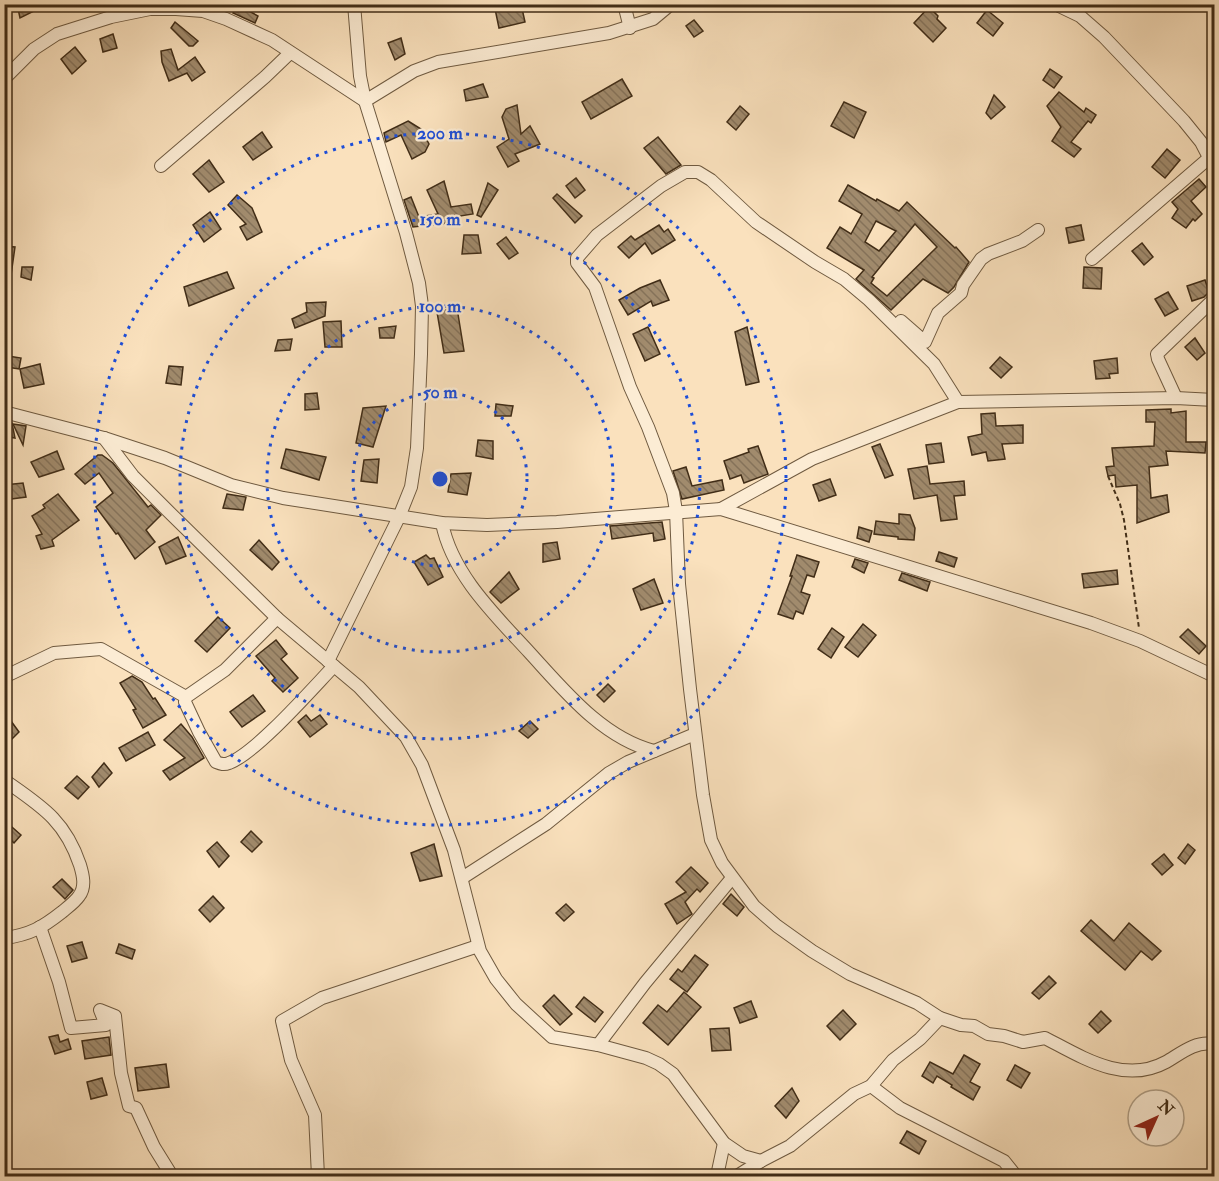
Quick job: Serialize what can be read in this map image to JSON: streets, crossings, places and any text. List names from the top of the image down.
{
  "north": "top right",
  "rings": [
    "200 m",
    "150 m",
    "100 m",
    "50 m"
  ]
}
